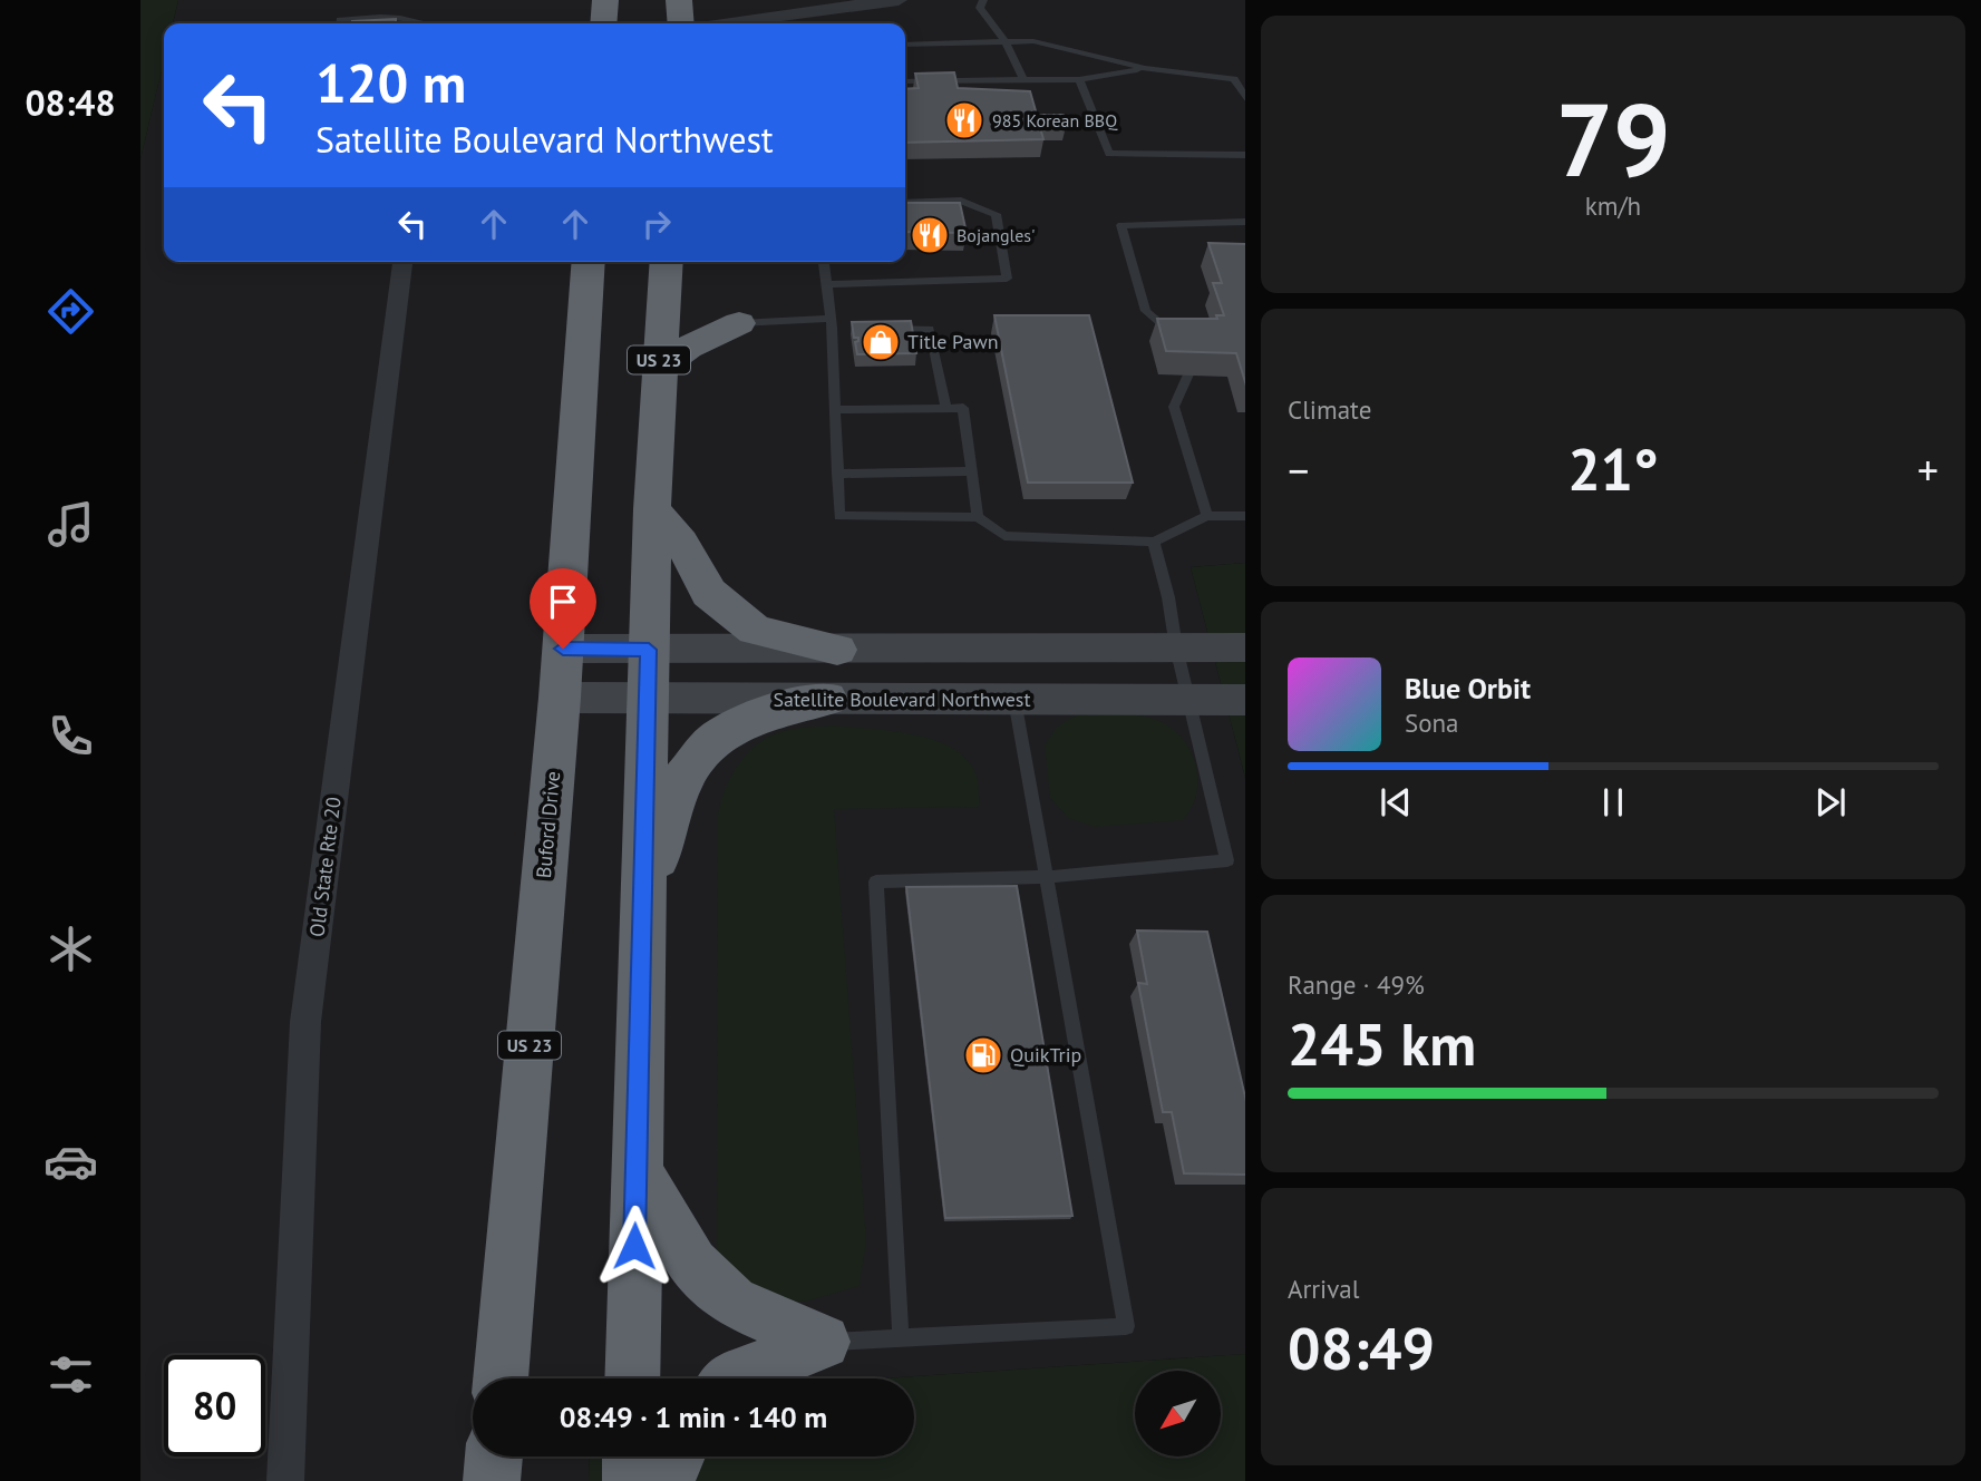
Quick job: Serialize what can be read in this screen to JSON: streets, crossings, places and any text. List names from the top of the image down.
{
  "streets": {
    "highway": ["US 23", "Buford Drive"],
    "main road": ["Satellite Boulevard Northwest"],
    "street": ["Old State Rte 20"]
  },
  "crossings": [
    ["US 23", "Satellite Boulevard Northwest"],
    ["Satellite Boulevard Northwest", "Buford Drive"]
  ],
  "places": {
    "restaurant": ["985 Korean BBQ", "Bojangles'"],
    "shop": ["Title Pawn"],
    "fuel station": ["QuikTrip"]
  },
  "north": "bottom left",
  "page": {
    "tabs": "08:48",
    "tile": [
      ["79", "km/h"],
      "Climate",
      ["Range · 49%", "245 km"],
      ["Arrival", "08:49"]
    ],
    "turn": ["120 m", "Satellite Boulevard Northwest"],
    "heat": ["−", "21°", "+"],
    "song": ["Blue Orbit", "Sona"],
    "limit": "80",
    "trip": "08:49 · 1 min · 140 m"
  }
}
